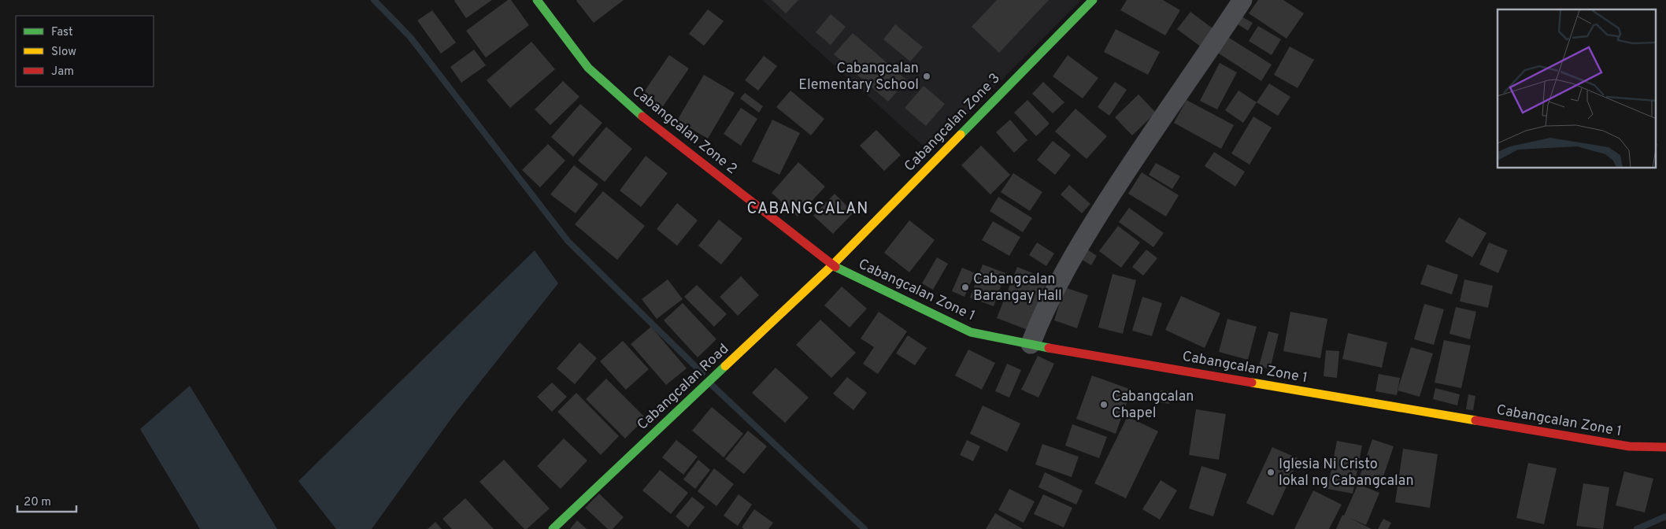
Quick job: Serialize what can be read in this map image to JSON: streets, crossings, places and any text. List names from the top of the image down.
{
  "streets": {
    "street": [
      "Cabangcalan Zone 3",
      "Cabangcalan Zone 2",
      "Cabangcalan Zone 1",
      "Cabangcalan Road"
    ]
  },
  "crossings": [
    ["Cabangcalan Zone 3", "Cabangcalan Zone 2"],
    ["Cabangcalan Zone 3", "Cabangcalan Zone 1"],
    ["Cabangcalan Zone 3", "Cabangcalan Road"],
    ["Cabangcalan Zone 2", "Cabangcalan Zone 1"],
    ["Cabangcalan Zone 2", "Cabangcalan Road"],
    ["Cabangcalan Zone 1", "Cabangcalan Road"]
  ],
  "districts": ["CABANGCALAN"],
  "places": [
    "Cabangcalan Elementary School",
    "Cabangcalan Barangay Hall",
    "Cabangcalan Chapel",
    "Iglesia Ni Cristo lokal ng Cabangcalan"
  ],
  "legend": ["Fast", "Slow", "Jam"],
  "scale_bar": "20 m"
}
